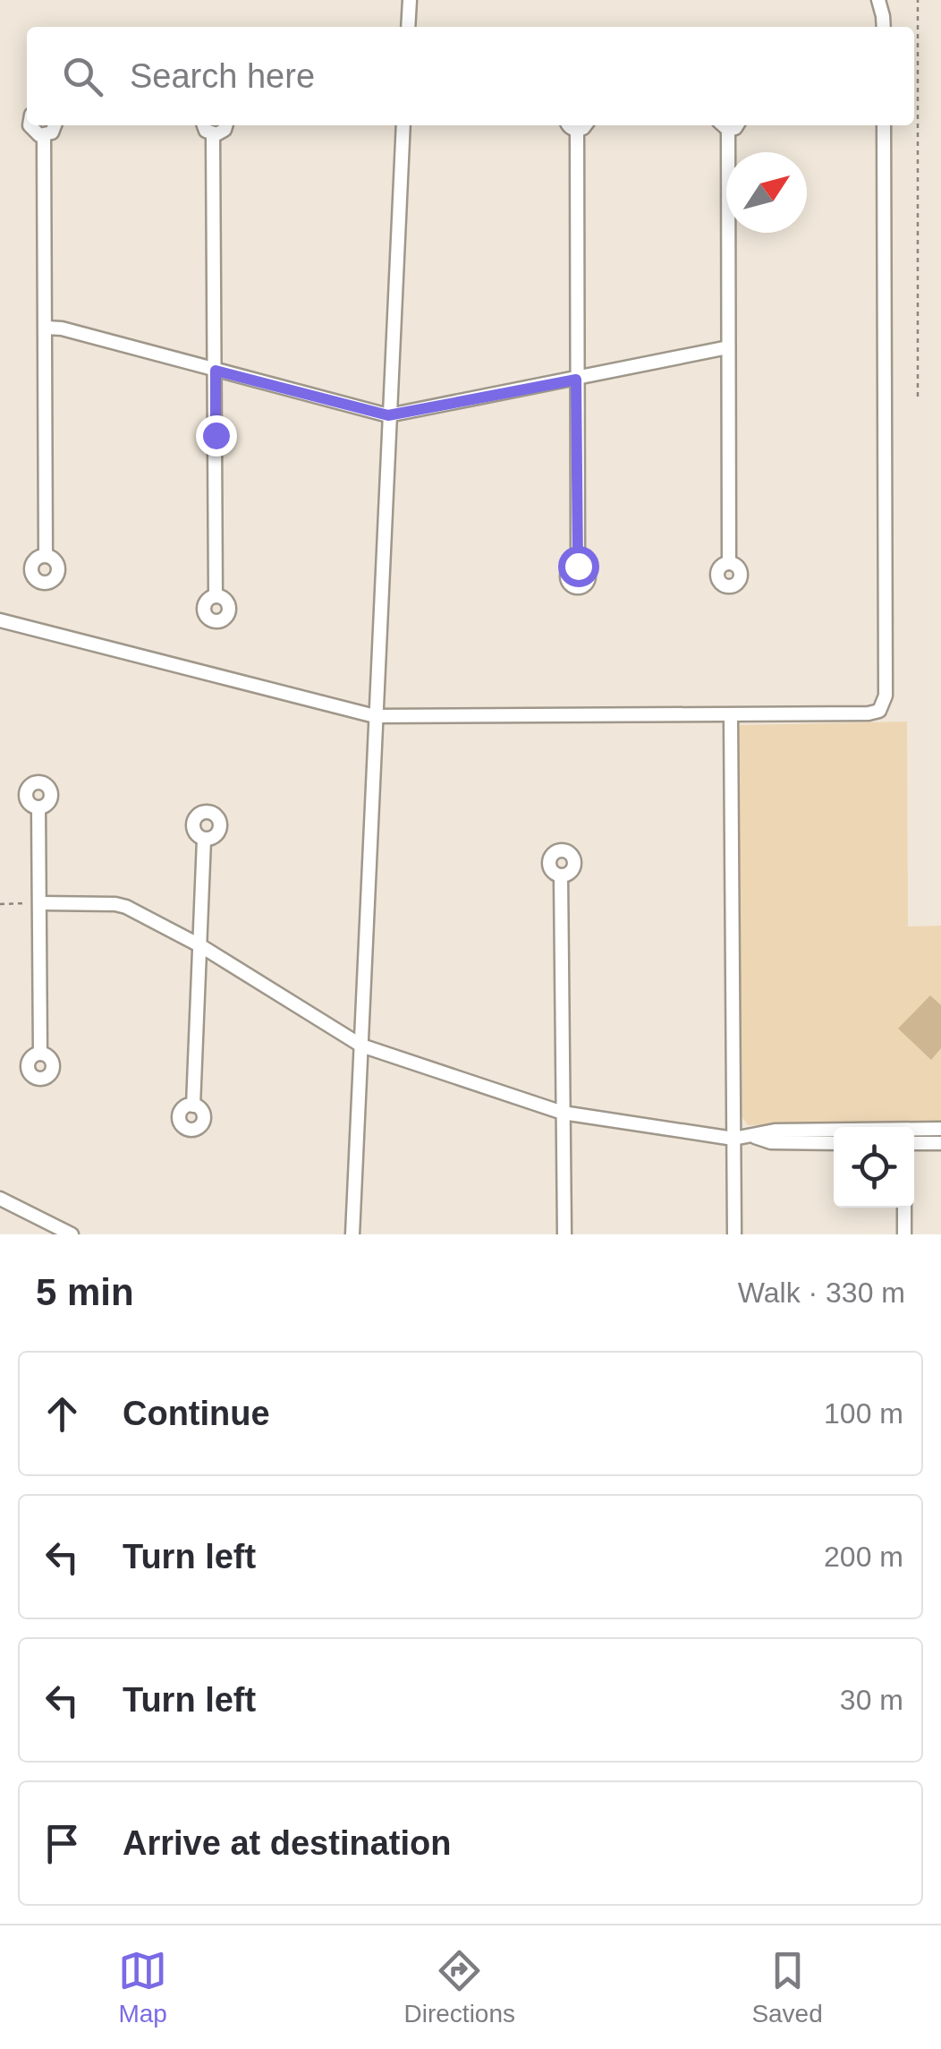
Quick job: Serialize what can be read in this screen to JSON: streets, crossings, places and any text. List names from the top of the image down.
{
  "north": "top right",
  "page": {
    "search": "Search here",
    "heading": ["5 min", "Walk · 330 m"],
    "list": [
      ["Continue", "100 m"],
      ["Turn left", "200 m"],
      ["Turn left", "30 m"],
      "Arrive at destination"
    ],
    "nav": ["Map", "Directions", "Saved"]
  }
}
